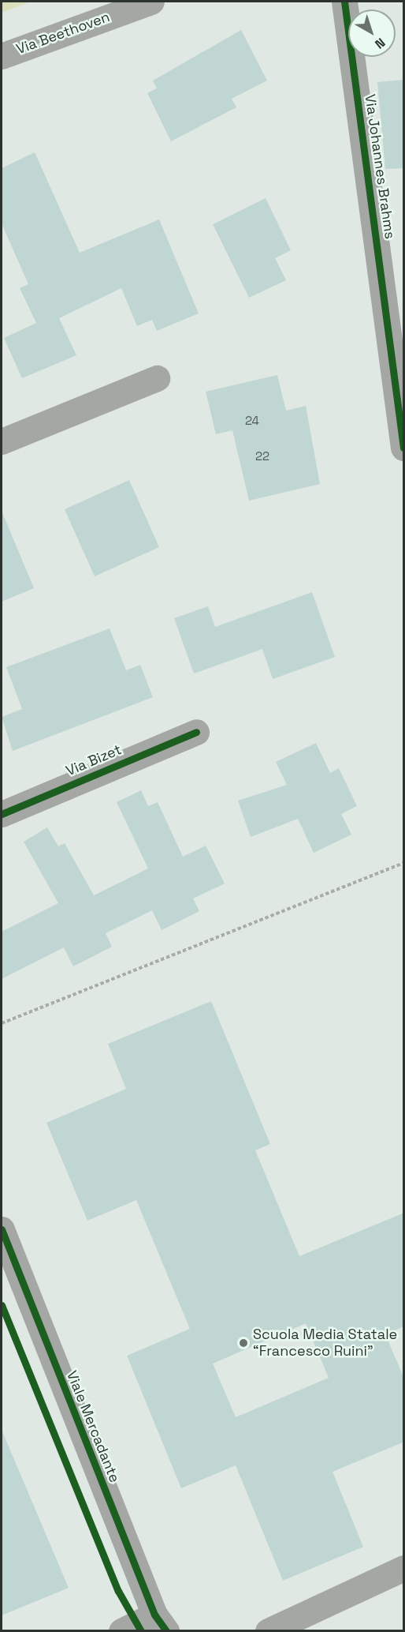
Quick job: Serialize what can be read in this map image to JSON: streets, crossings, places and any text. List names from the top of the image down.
{
  "streets": {
    "street": [
      "Via Beethoven",
      "Via Johannes Brahms",
      "Via Bizet",
      "Viale Mercadante"
    ]
  },
  "places": ["Scuola Media Statale “Francesco Ruini”"],
  "house_numbers": ["24", "22"],
  "north": "bottom right"
}
